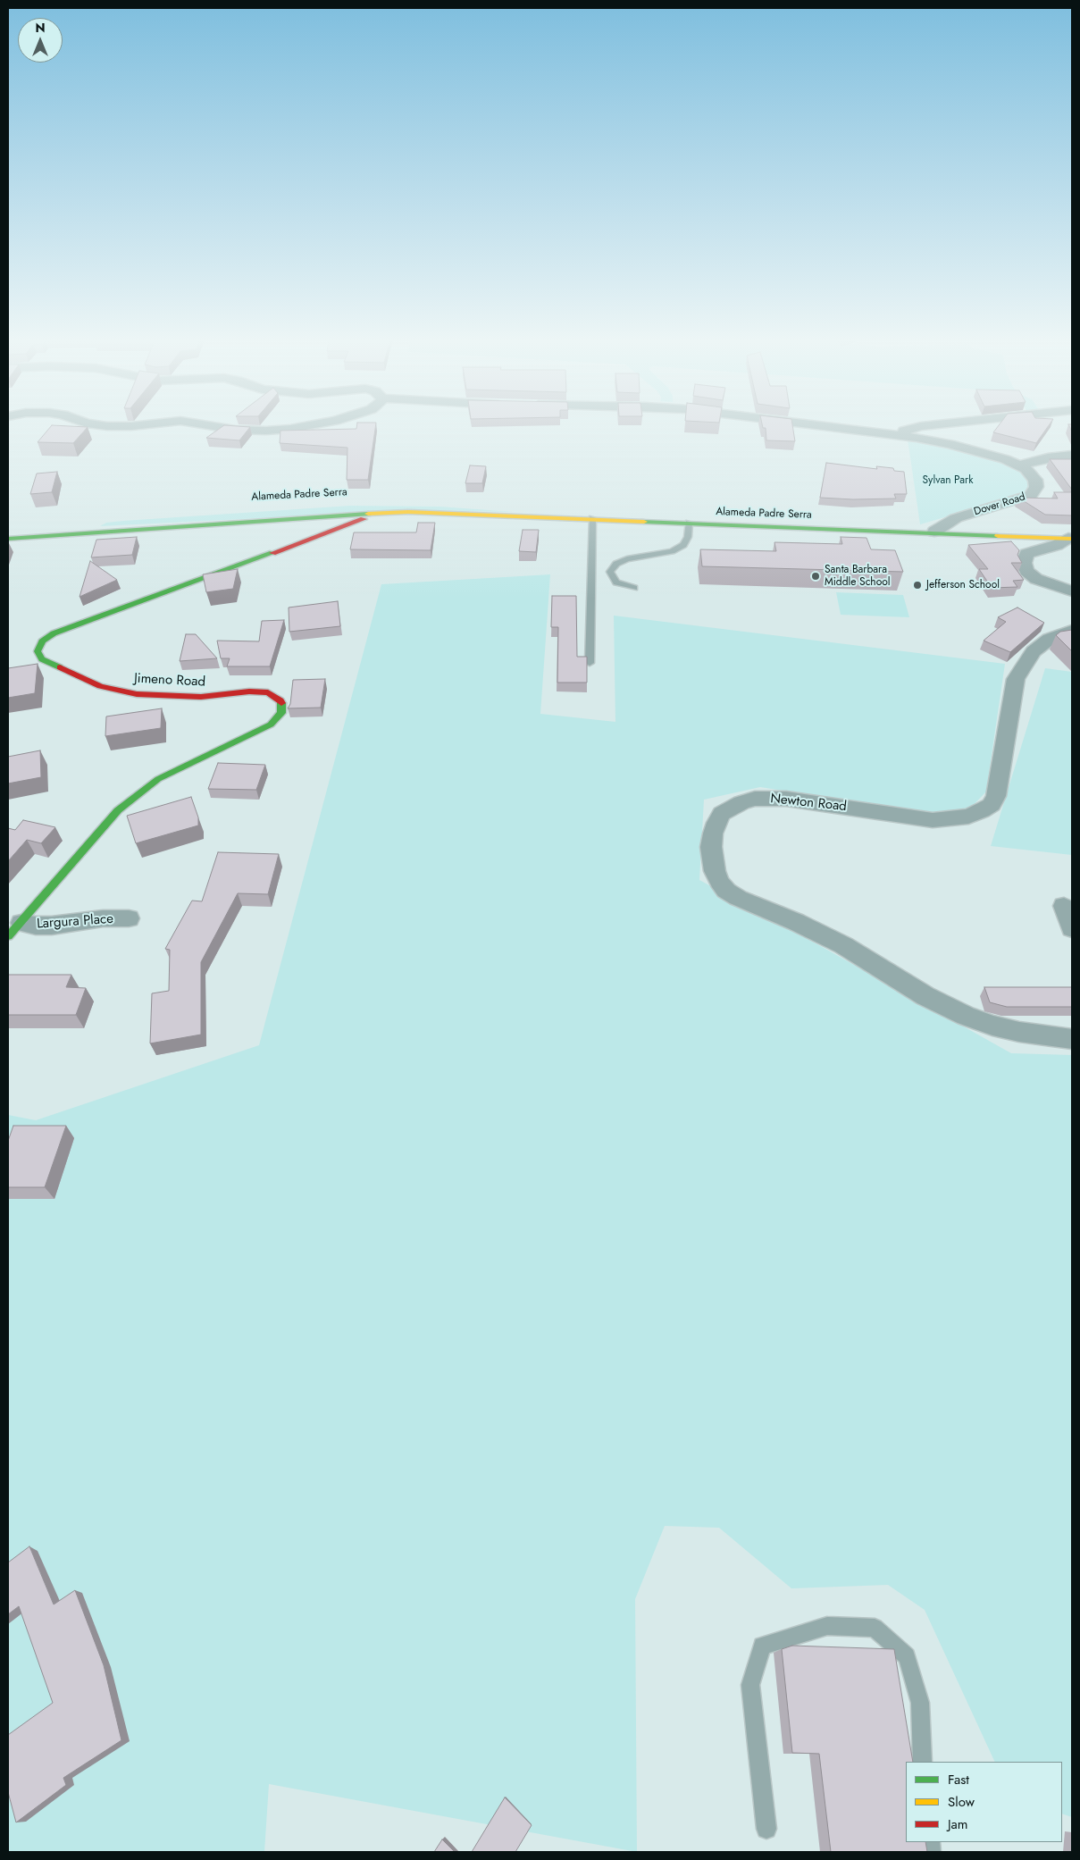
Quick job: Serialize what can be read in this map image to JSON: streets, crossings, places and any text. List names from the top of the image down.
{
  "streets": {
    "street": [
      "Alameda Padre Serra",
      "Dover Road",
      "Jimeno Road",
      "Newton Road",
      "Largura Place"
    ]
  },
  "crossings": [
    ["Alameda Padre Serra", "Dover Road"],
    ["Alameda Padre Serra", "Jimeno Road"],
    ["Jimeno Road", "Largura Place"]
  ],
  "parks": ["Sylvan Park"],
  "places": ["Santa Barbara Middle School", "Jefferson School"],
  "legend": ["Fast", "Slow", "Jam"],
  "north": "top"
}
